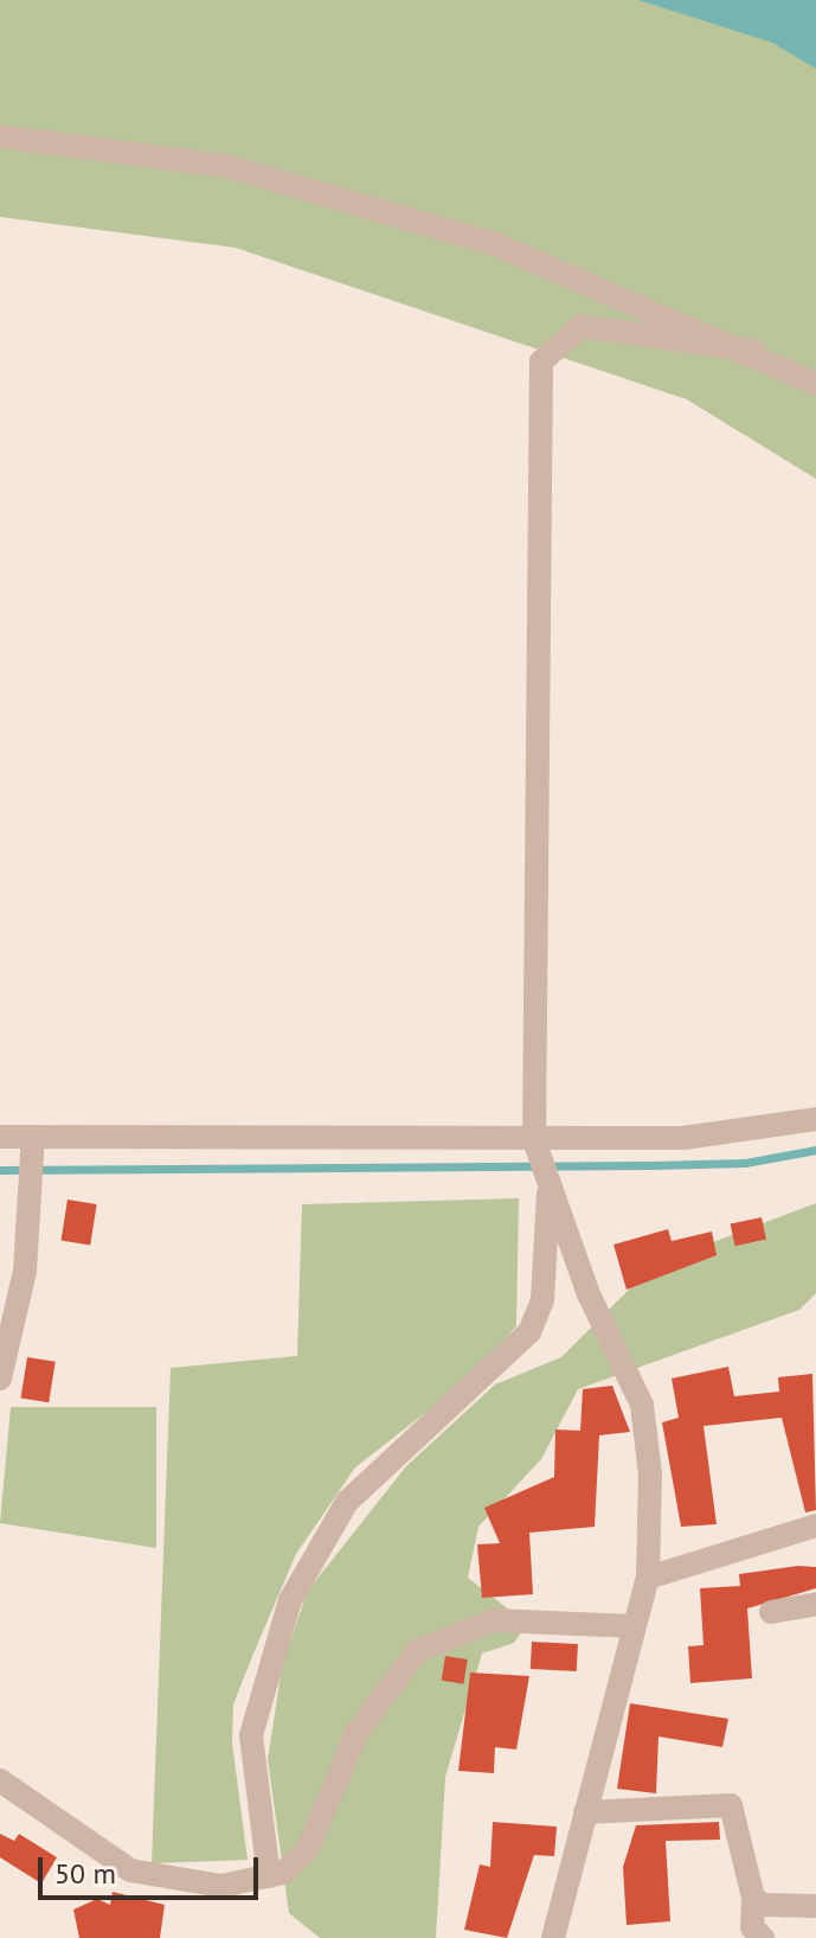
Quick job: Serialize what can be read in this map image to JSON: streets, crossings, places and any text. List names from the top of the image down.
{
  "scale_bar": "50 m"
}
